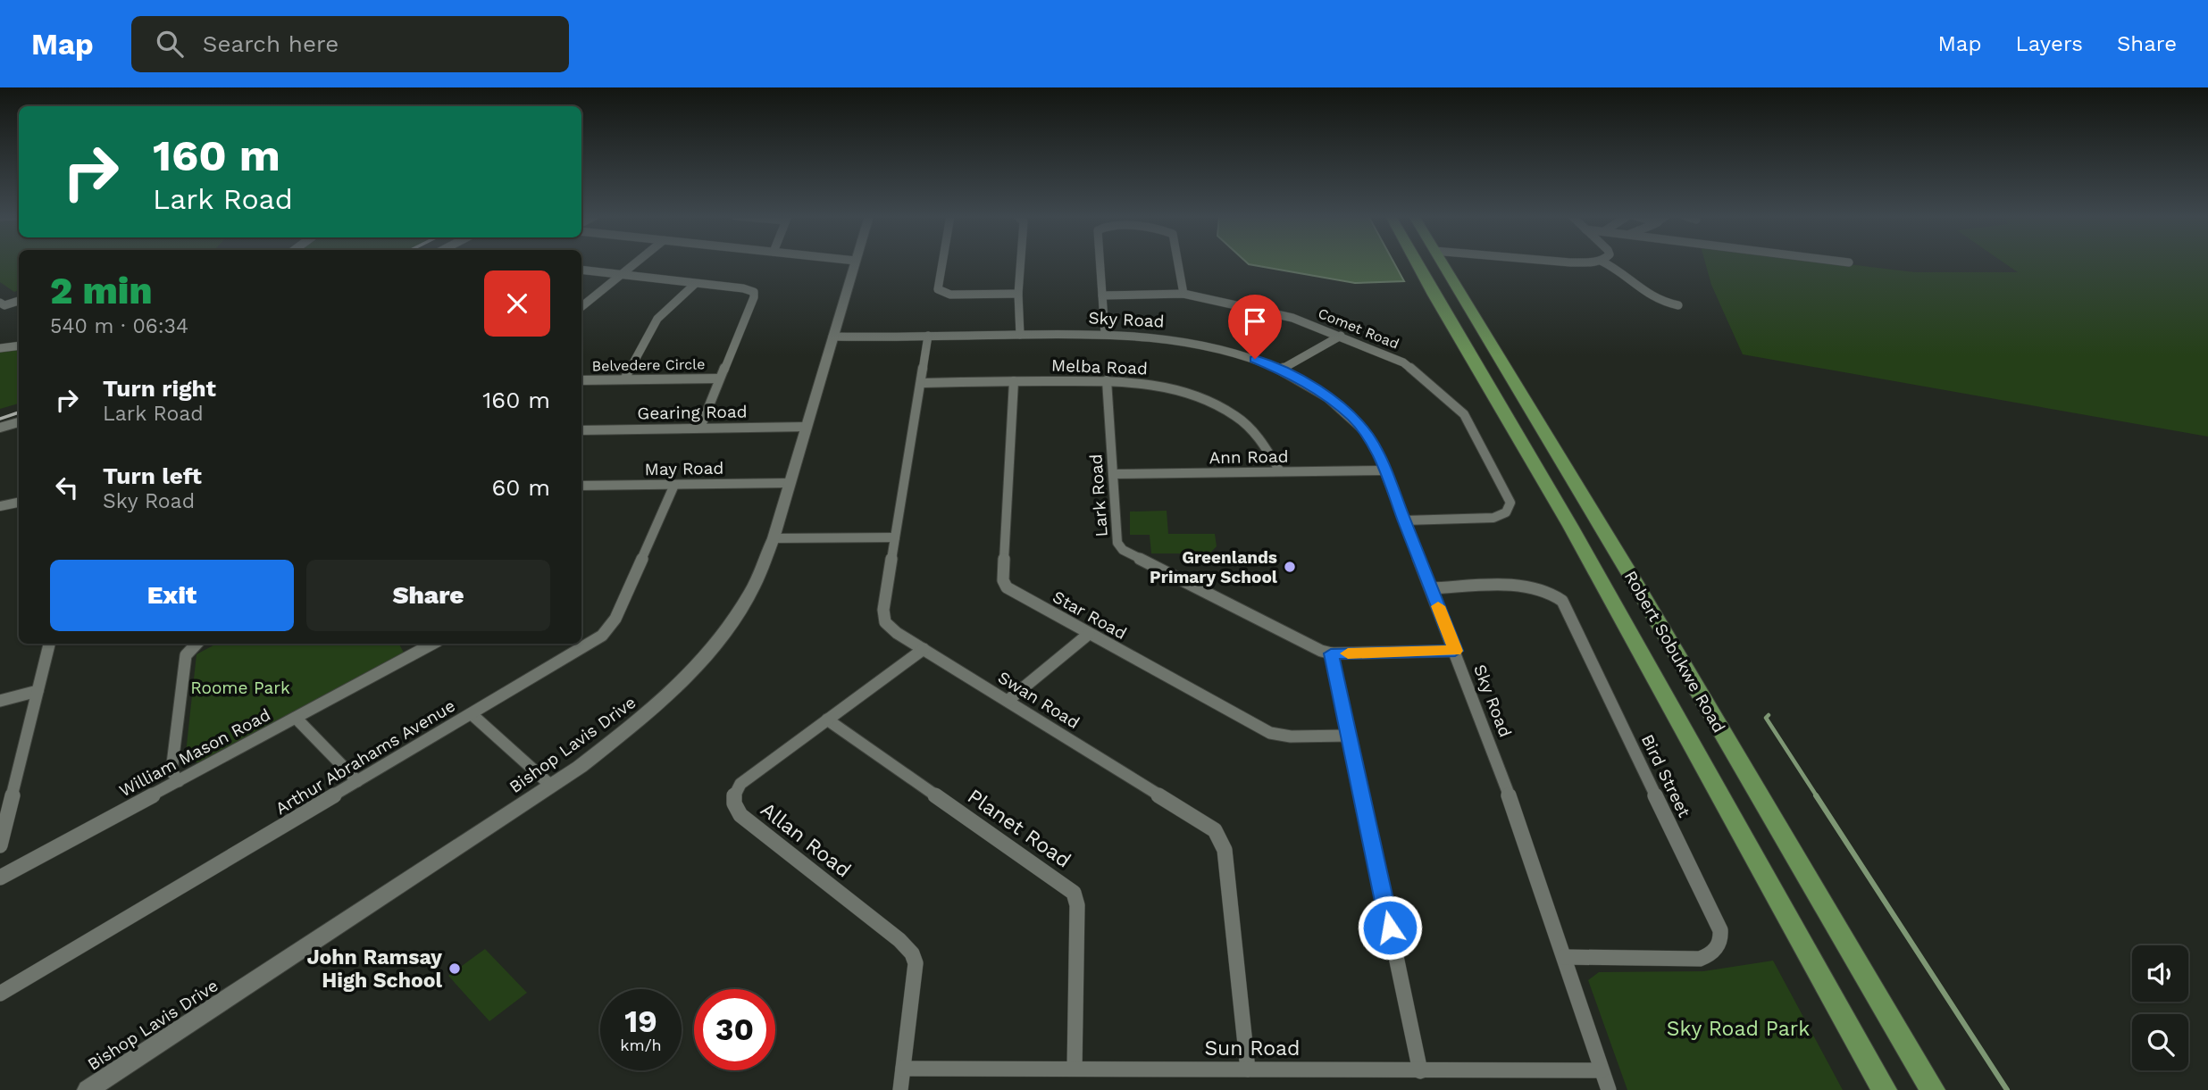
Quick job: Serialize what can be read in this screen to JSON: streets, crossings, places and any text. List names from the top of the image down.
{
  "streets": {
    "main road": ["Robert Sobukwe Road"],
    "street": [
      "Sky Road",
      "Comet Road",
      "Belvedere Circle",
      "Melba Road",
      "Gearing Road",
      "Ann Road",
      "May Road",
      "Lark Road",
      "Star Road",
      "Swan Road",
      "Bishop Lavis Drive",
      "William Mason Road",
      "Arthur Abrahams Avenue",
      "Bird Street",
      "Planet Road",
      "Allan Road",
      "Sun Road"
    ]
  },
  "crossings": [
    ["Sky Road", "Comet Road"],
    ["Sky Road", "Ann Road"],
    ["Sky Road", "Lark Road"],
    ["Sky Road", "Swan Road"],
    ["Sky Road", "Bishop Lavis Drive"],
    ["Sky Road", "Bird Street"],
    ["Sky Road", "Sun Road"],
    ["Belvedere Circle", "Gearing Road"],
    ["Melba Road", "Ann Road"],
    ["Melba Road", "Lark Road"],
    ["Melba Road", "Star Road"],
    ["Melba Road", "Swan Road"],
    ["Gearing Road", "Bishop Lavis Drive"],
    ["Ann Road", "Lark Road"],
    ["May Road", "Bishop Lavis Drive"],
    ["May Road", "Arthur Abrahams Avenue"],
    ["Swan Road", "Allan Road"],
    ["Swan Road", "Sun Road"],
    ["Planet Road", "Allan Road"],
    ["Planet Road", "Sun Road"],
    ["Allan Road", "Sun Road"]
  ],
  "parks": ["Roome Park", "Sky Road Park"],
  "places": ["Greenlands Primary School", "John Ramsay High School"],
  "page": {
    "header": "Map",
    "search": "Search here",
    "nav": ["Map", "Layers", "Share"],
    "turn": ["160 m", "Lark Road"],
    "heading": ["2 min", "540 m · 06:34"],
    "list": [
      {
        "name": "Turn right",
        "note": "Lark Road",
        "value": "160 m"
      },
      {
        "name": "Turn left",
        "note": "Sky Road",
        "value": "60 m"
      }
    ],
    "buttons": ["Exit", "Share"],
    "speed": "19 km/h",
    "limit": "30"
  }
}
